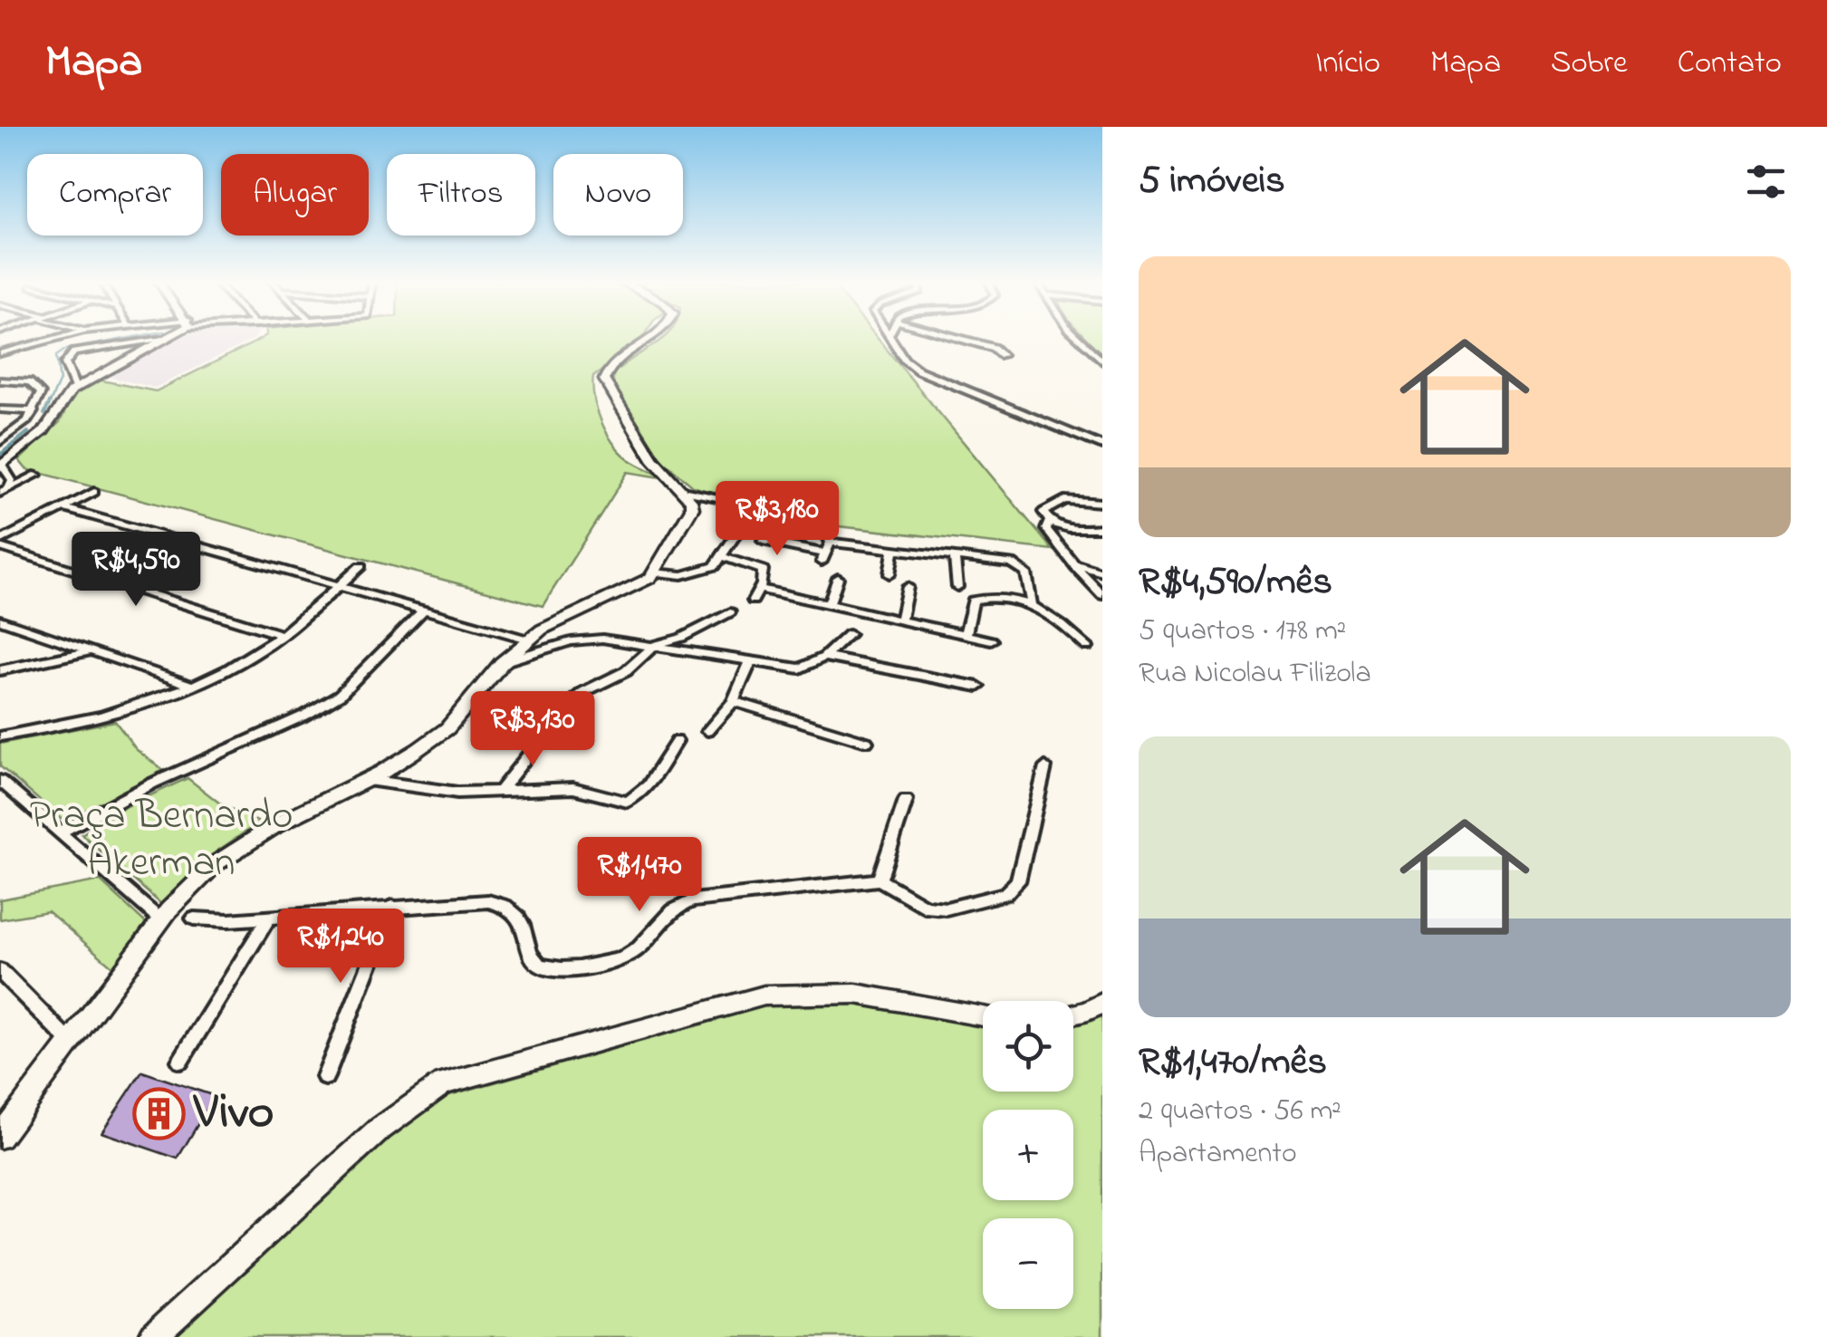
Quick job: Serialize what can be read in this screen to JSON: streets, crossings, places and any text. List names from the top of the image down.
{
  "parks": ["Praça Bernardo Akerman"],
  "places": {
    "building": ["Vivo"]
  },
  "page": {
    "header": "Mapa",
    "nav": [
      "Início",
      "Mapa",
      "Sobre",
      "Contato"
    ],
    "heading": "5 imóveis",
    "chip": [
      "Comprar",
      "Alugar",
      "Filtros",
      "Novo"
    ],
    "list": [
      {
        "name": "R$4,590/mês",
        "note": "5 quartos · 178 m² · Rua Nicolau Filizola"
      },
      {
        "name": "R$1,470/mês",
        "note": "2 quartos · 56 m² · Apartamento"
      }
    ],
    "price": [
      "R$3,180",
      "R$4,590",
      "R$3,130",
      "R$1,470",
      "R$1,240"
    ],
    "map_buttons": ["+", "−"]
  }
}
